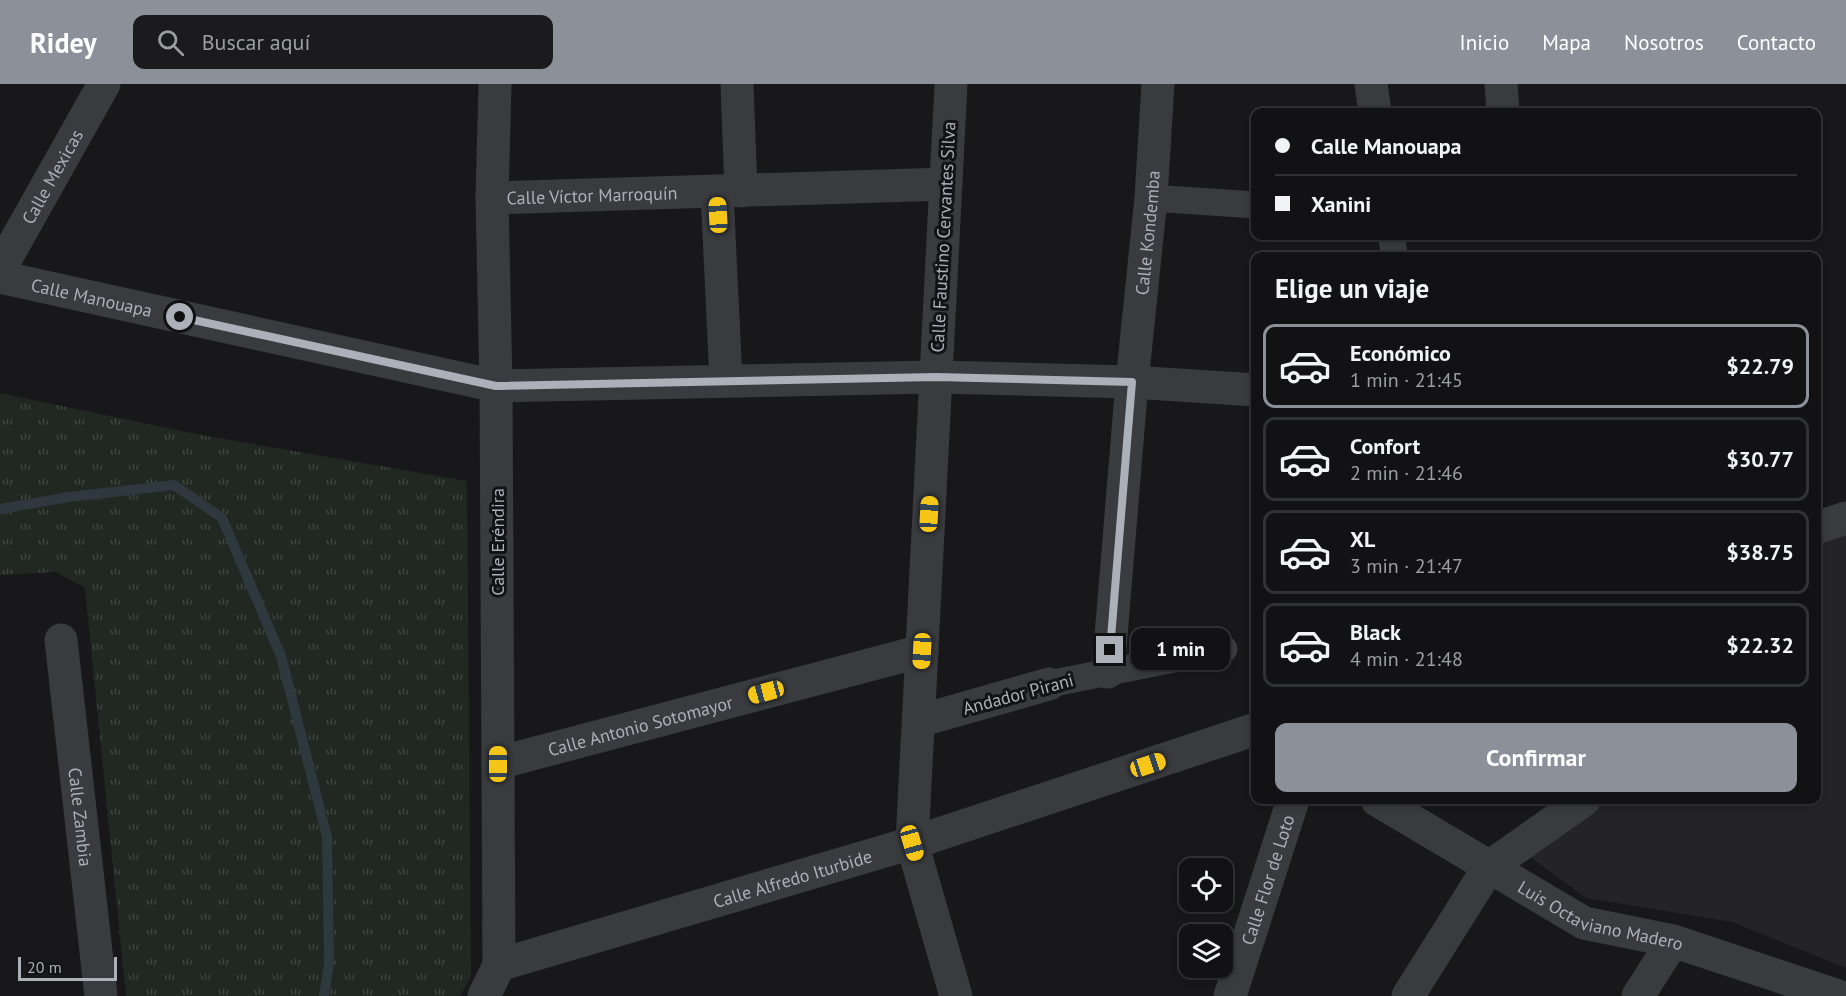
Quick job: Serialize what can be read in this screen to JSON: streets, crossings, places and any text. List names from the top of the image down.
{
  "streets": {
    "street": [
      "Calle Mexicas",
      "Calle Víctor Marroquín",
      "Calle Kondemba",
      "Calle Faustino Cervantes Silva",
      "Calle Manouapa",
      "Calle Eréndira",
      "Andador Pirani",
      "Calle Antonio Sotomayor",
      "Calle Zambia",
      "Calle Alfredo Iturbide",
      "Calle Flor de Loto",
      "Luis Octaviano Madero"
    ]
  },
  "crossings": [
    ["Calle Víctor Marroquín", "Calle Faustino Cervantes Silva"],
    ["Calle Víctor Marroquín", "Calle Eréndira"],
    ["Calle Kondemba", "Calle Manouapa"],
    ["Calle Kondemba", "Andador Pirani"],
    ["Calle Faustino Cervantes Silva", "Calle Manouapa"],
    ["Calle Faustino Cervantes Silva", "Andador Pirani"],
    ["Calle Faustino Cervantes Silva", "Calle Antonio Sotomayor"],
    ["Calle Faustino Cervantes Silva", "Calle Alfredo Iturbide"],
    ["Calle Manouapa", "Calle Eréndira"],
    ["Calle Eréndira", "Calle Antonio Sotomayor"],
    ["Calle Eréndira", "Calle Alfredo Iturbide"]
  ],
  "scale_bar": "20 m",
  "page": {
    "header": "Ridey",
    "search": "Buscar aquí",
    "nav": [
      "Inicio",
      "Mapa",
      "Nosotros",
      "Contacto"
    ],
    "banner": ["Calle Manouapa", "Xanini"],
    "heading": "Elige un viaje",
    "list": [
      {
        "name": "Económico",
        "note": "1 min · 21:45",
        "value": "$22.79"
      },
      {
        "name": "Confort",
        "note": "2 min · 21:46",
        "value": "$30.77"
      },
      {
        "name": "XL",
        "note": "3 min · 21:47",
        "value": "$38.75"
      },
      {
        "name": "Black",
        "note": "4 min · 21:48",
        "value": "$22.32"
      }
    ],
    "bubble": "1 min",
    "buttons": "Confirmar",
    "scale": "20 m"
  }
}
